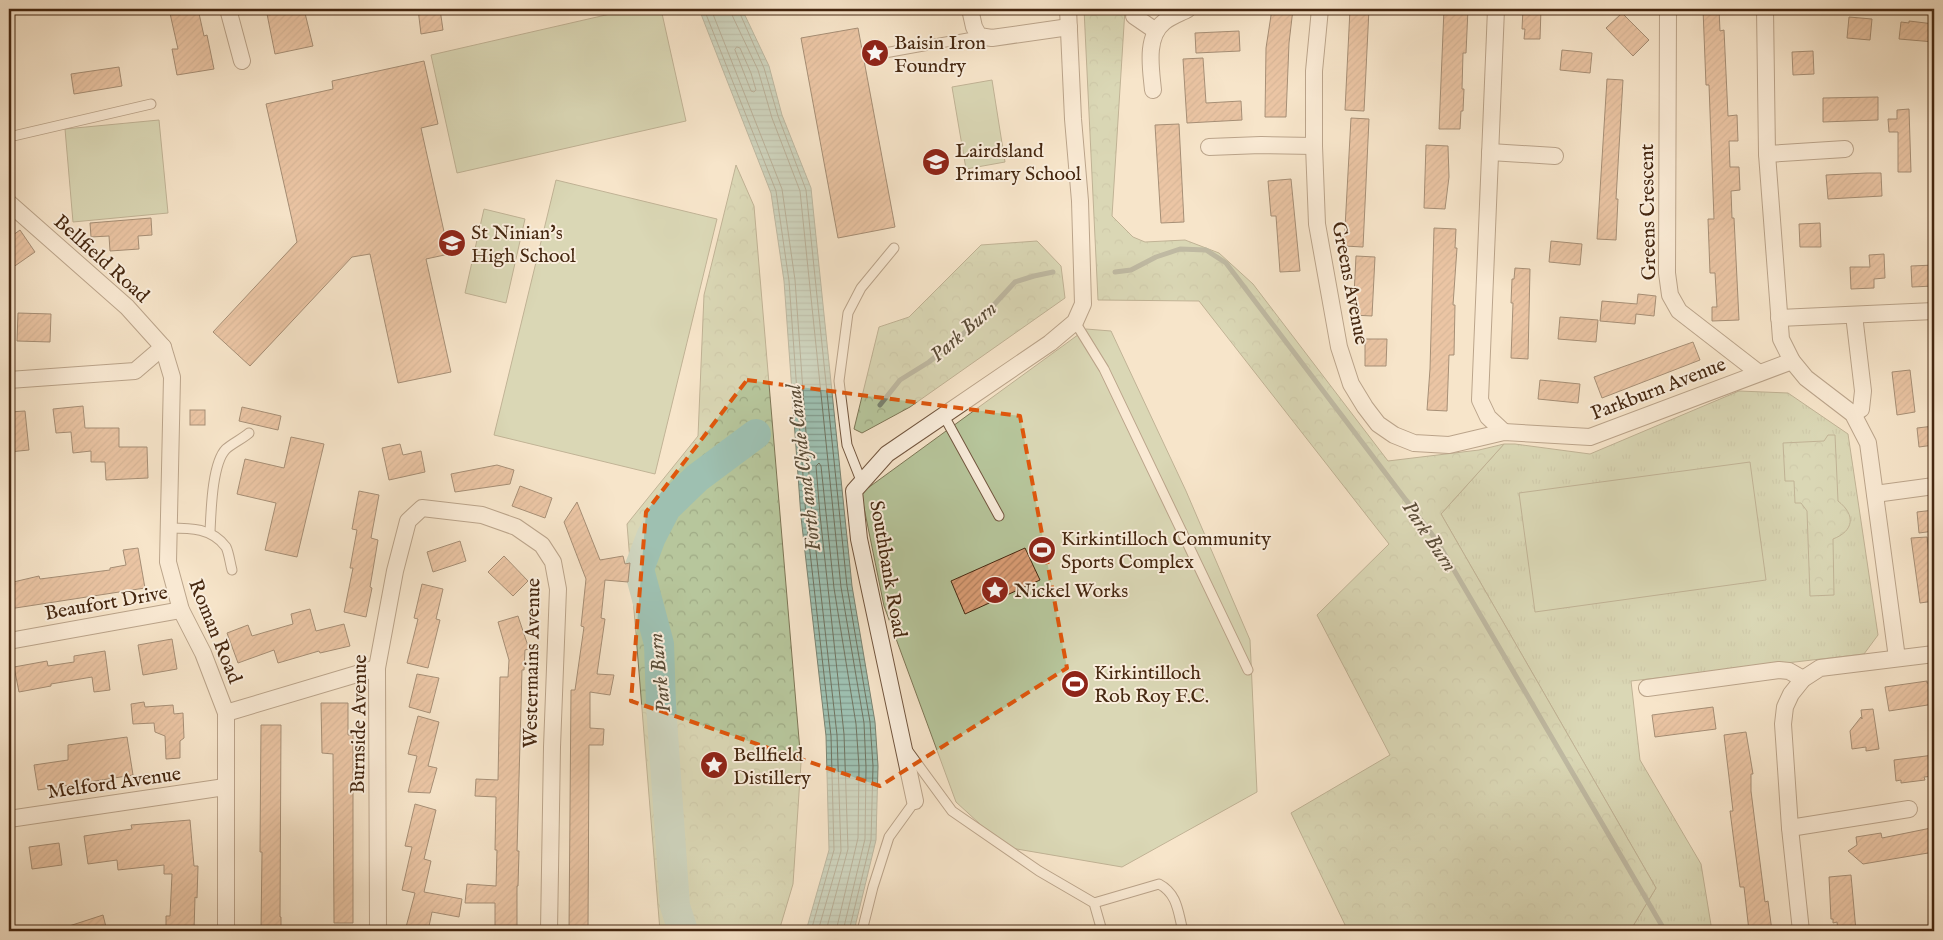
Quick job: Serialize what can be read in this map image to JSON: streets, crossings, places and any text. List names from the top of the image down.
{
  "streets": {
    "street": [
      "Greens Crescent",
      "Bellfield Road",
      "Greens Avenue",
      "Parkburn Avenue",
      "Southbank Road",
      "Beaufort Drive",
      "Roman Road",
      "Westermains Avenue",
      "Burnside Avenue",
      "Melford Avenue"
    ]
  },
  "crossings": [
    ["Greens Crescent", "Parkburn Avenue"],
    ["Bellfield Road", "Roman Road"],
    ["Greens Avenue", "Parkburn Avenue"],
    ["Beaufort Drive", "Roman Road"],
    ["Roman Road", "Melford Avenue"],
    ["Westermains Avenue", "Burnside Avenue"]
  ],
  "water": ["Park Burn", "Forth and Clyde Canal"],
  "places": {
    "place": ["Baisin Iron Foundry", "Nickel Works", "Bellfield Distillery"],
    "school or university": ["Lairdsland Primary School", "St Ninian's High School"],
    "sports": ["Kirkintilloch Community Sports Complex", "Kirkintilloch Rob Roy F.C."]
  }
}
